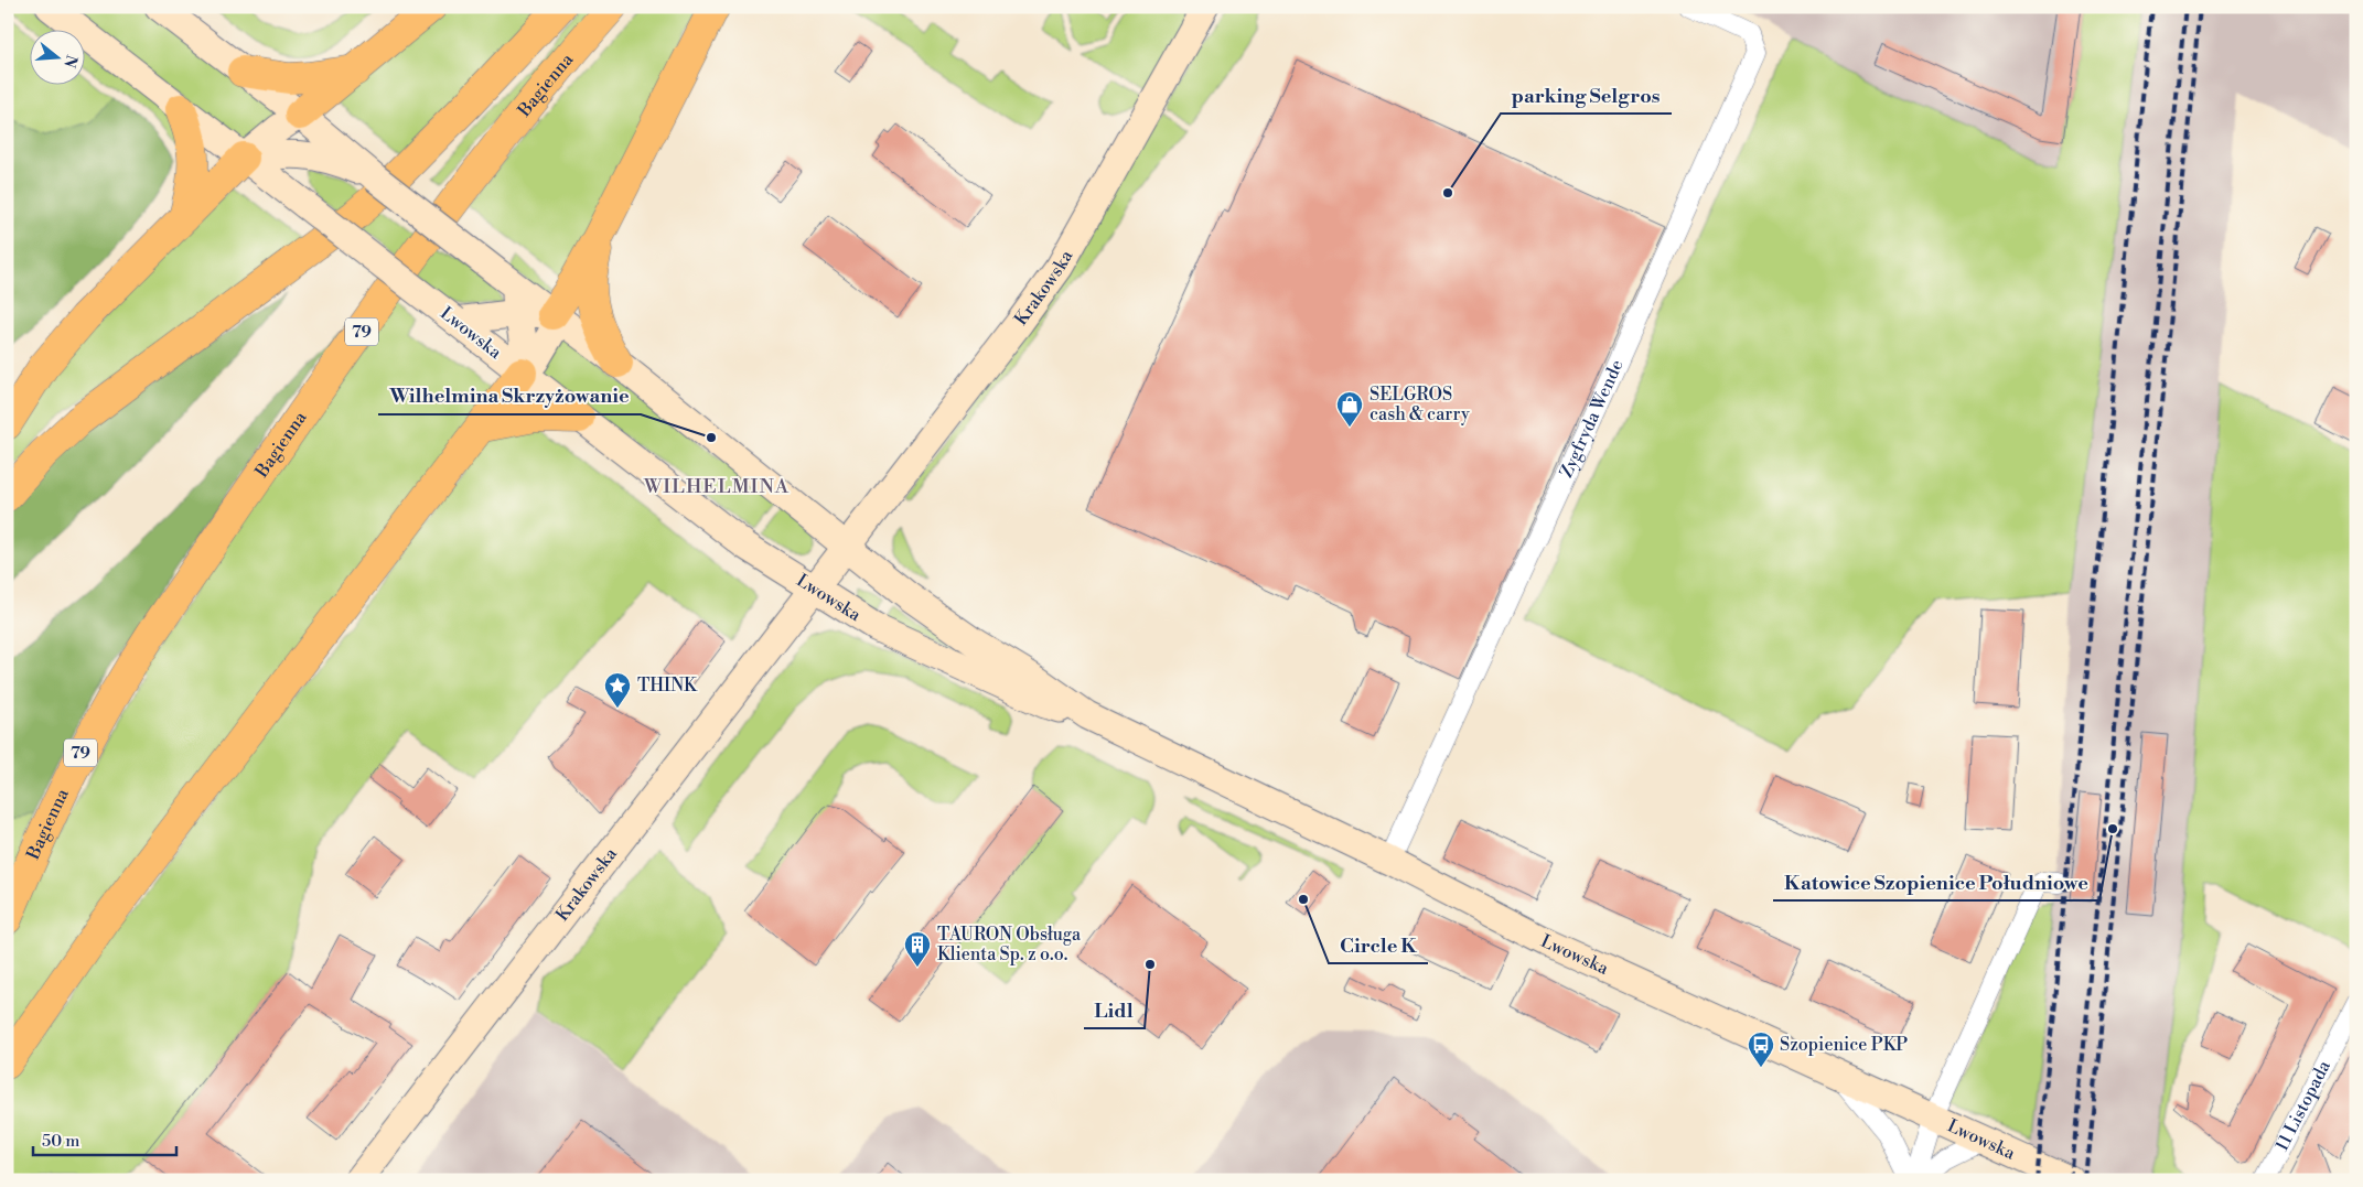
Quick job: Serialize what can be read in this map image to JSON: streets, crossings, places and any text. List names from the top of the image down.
{
  "streets": {
    "main road": ["Bagienna", "79"],
    "street": [
      "Krakowska",
      "Lwowska",
      "Zygfryda Wende",
      "11 Listopada"
    ]
  },
  "crossings": [
    ["Krakowska", "Lwowska"],
    ["Lwowska", "Zygfryda Wende"]
  ],
  "districts": ["WILHELMINA"],
  "places": {
    "other": [
      "parking Selgros",
      "Wilhelmina Skrzyżowanie",
      "Katowice Szopienice Południowe",
      "Circle K",
      "Lidl"
    ],
    "shop": ["SELGROS cash & carry"],
    "place": ["THINK"],
    "building": ["TAURON Obsługa Klienta Sp. z o.o."],
    "bus stop": ["Szopienice PKP"]
  },
  "scale_bar": "50 m",
  "north": "right"
}
